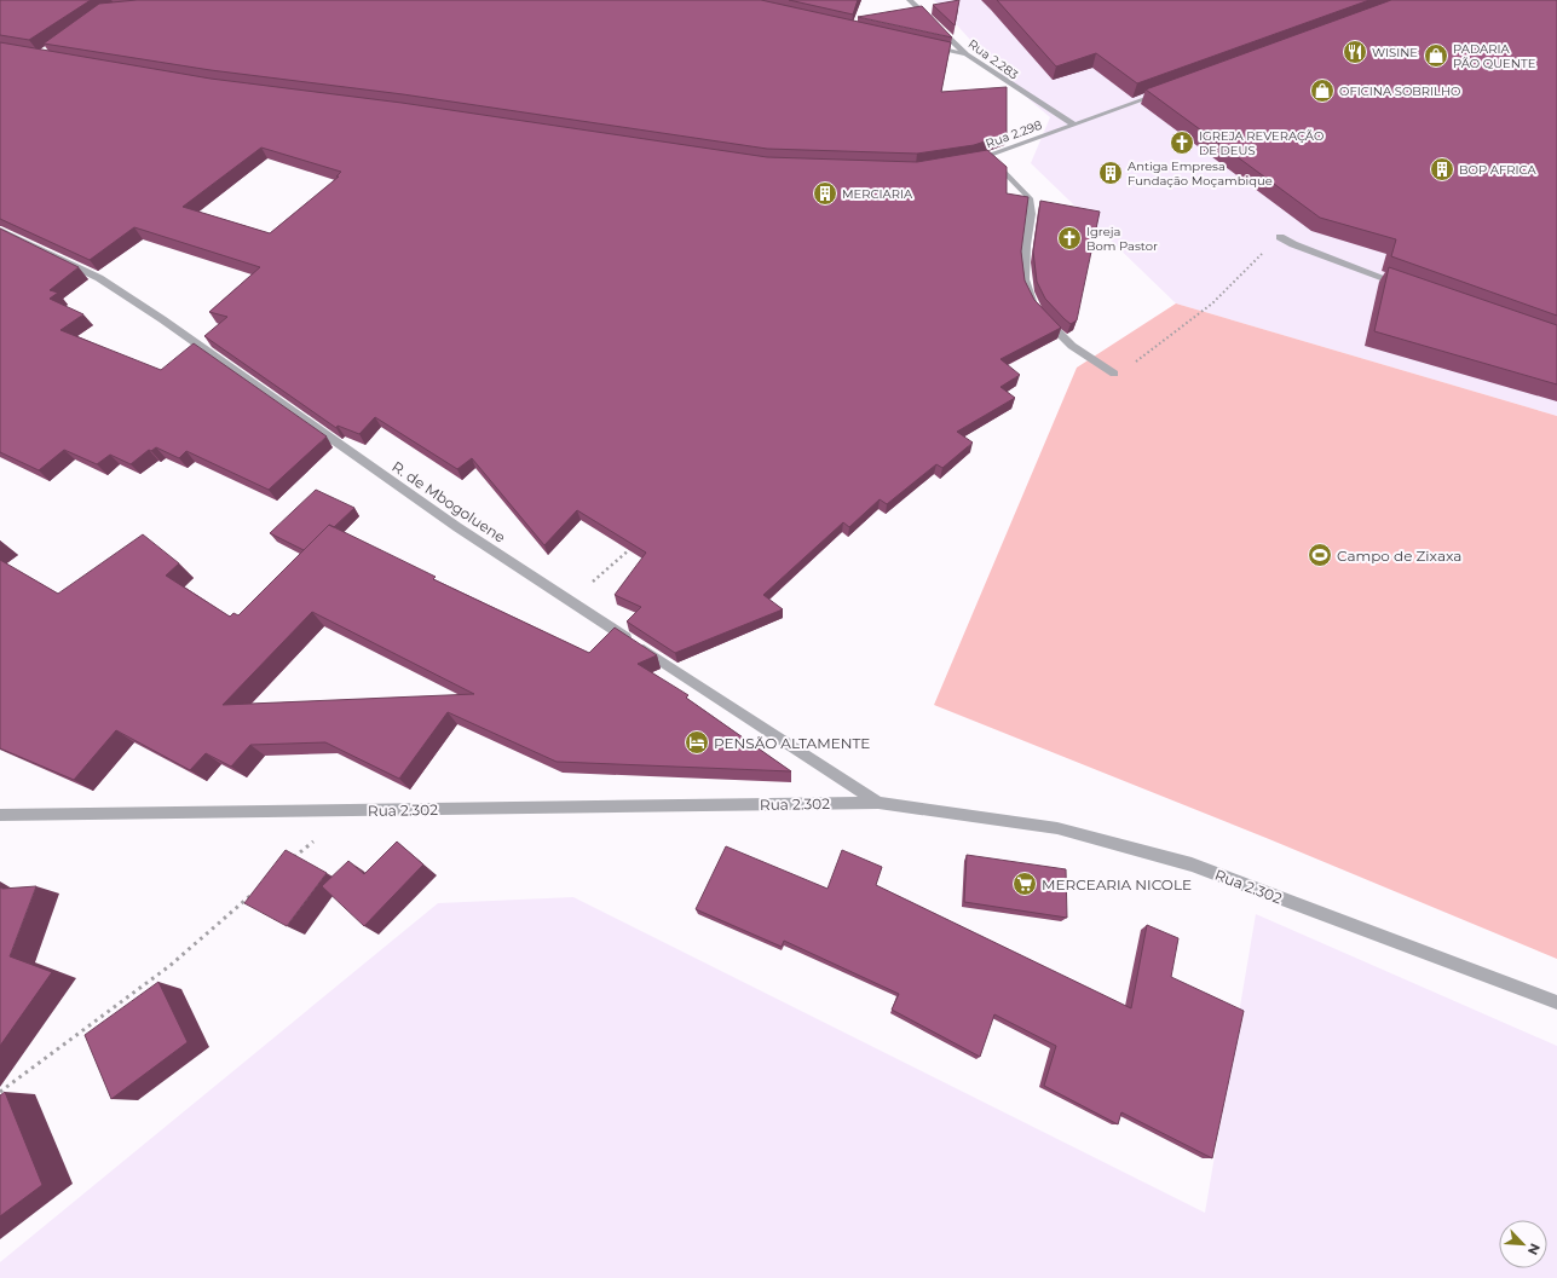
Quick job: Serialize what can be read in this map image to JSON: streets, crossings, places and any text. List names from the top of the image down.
{
  "streets": {
    "street": [
      "Rua 2.283",
      "Rua 2.298",
      "R. de Mbogoluene",
      "Rua 2.302"
    ]
  },
  "crossings": [
    ["Rua 2.283", "Rua 2.298"],
    ["R. de Mbogoluene", "Rua 2.302"]
  ],
  "places": {
    "restaurant": ["WISINE"],
    "shop": ["PADARIA PÃO QUENTE", "OFICINA SOBRILHO"],
    "church": ["IGREJA REVERAÇÃO DE DEUS", "Igreja Bom Pastor"],
    "building": ["BOP AFRICA", "Antiga Empresa Fundação Moçambique", "MERCIARIA"],
    "sports": ["Campo de Zixaxa"],
    "hotel": ["PENSÃO ALTAMENTE"],
    "supermarket": ["MERCEARIA NICOLE"]
  },
  "north": "bottom right"
}
